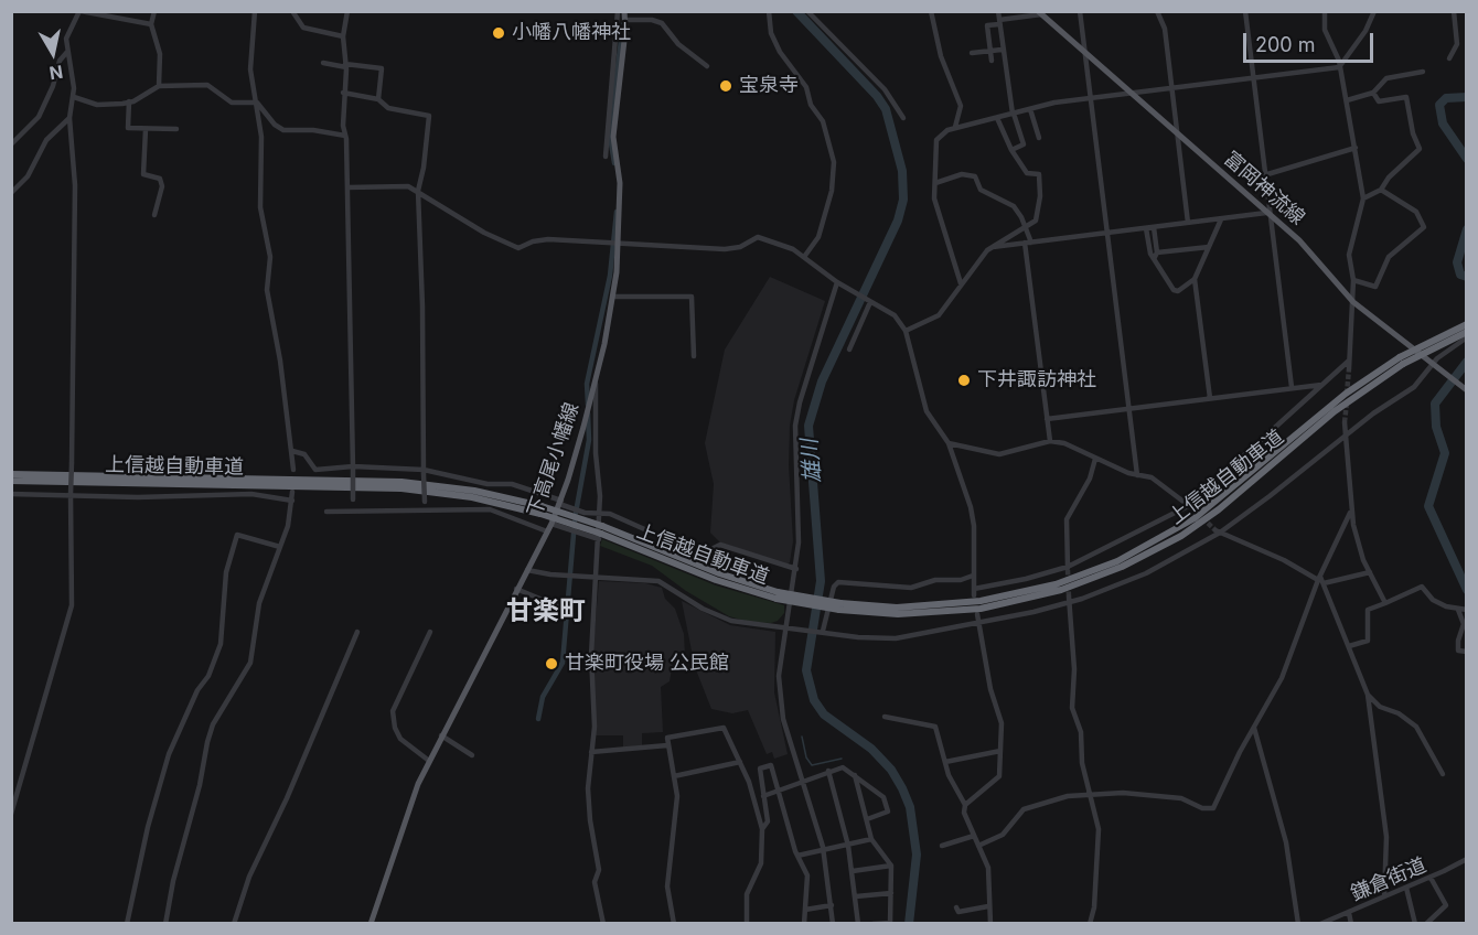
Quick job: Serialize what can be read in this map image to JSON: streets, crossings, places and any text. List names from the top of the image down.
{
  "streets": {
    "highway": ["上信越自動車道"],
    "main road": ["富岡神流線", "下高尾小幡線"],
    "street": ["鎌倉街道"]
  },
  "districts": ["甘楽町"],
  "water": ["雄川"],
  "places": [
    "小幡八幡神社",
    "宝泉寺",
    "下井諏訪神社",
    "甘楽町役場 公民館"
  ],
  "scale_bar": "200 m",
  "north": "bottom"
}
